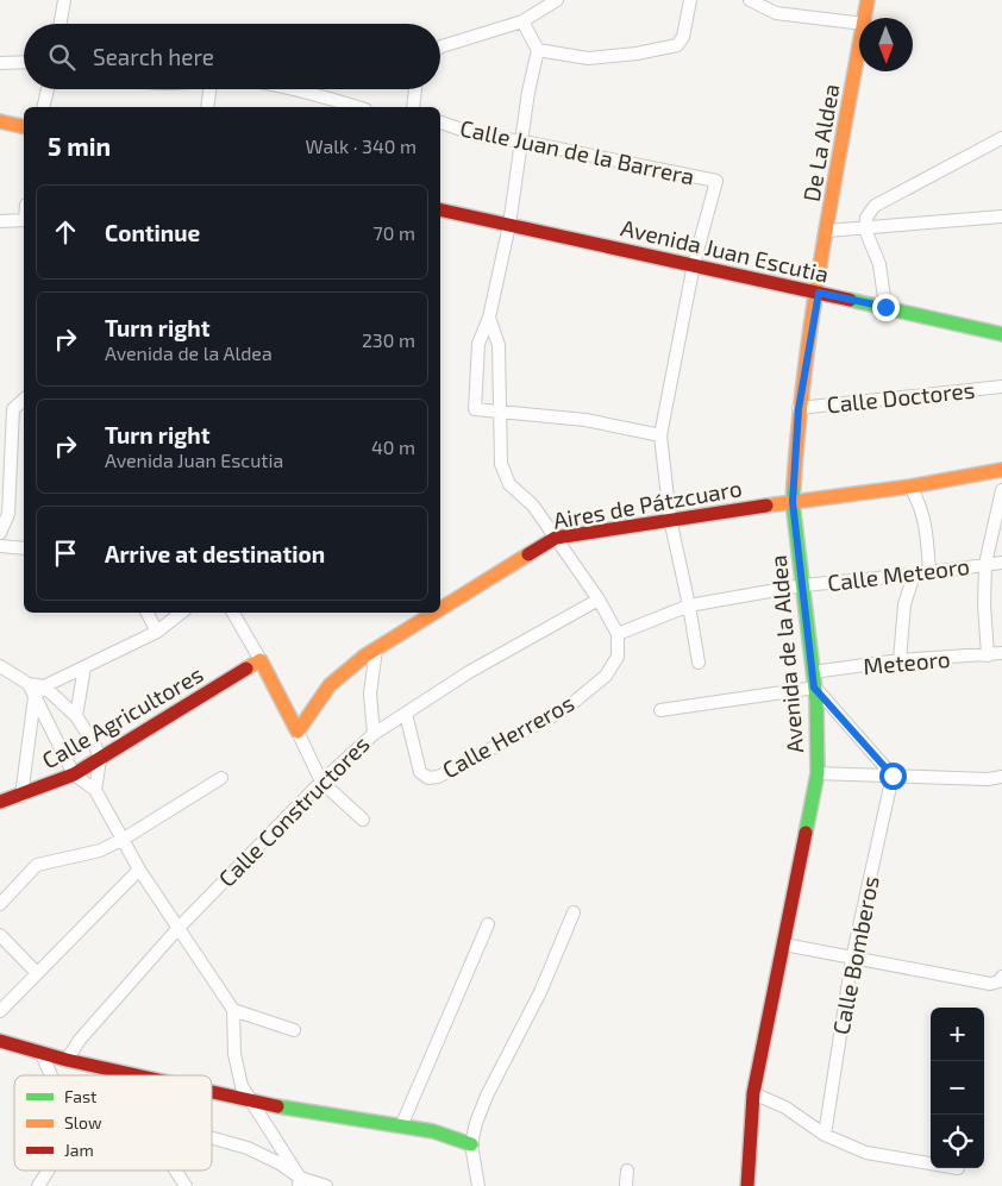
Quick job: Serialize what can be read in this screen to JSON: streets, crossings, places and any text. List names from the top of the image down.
{
  "streets": {
    "street": [
      "De La Aldea",
      "Calle Juan de la Barrera",
      "Avenida Juan Escutia",
      "Calle Doctores",
      "Aires de Pátzcuaro",
      "Calle Meteoro",
      "Avenida de la Aldea",
      "Meteoro",
      "Calle Agricultores",
      "Calle Herreros",
      "Calle Constructores",
      "Calle Bomberos"
    ]
  },
  "crossings": [
    ["De La Aldea", "Avenida Juan Escutia"],
    ["De La Aldea", "Avenida de la Aldea"],
    ["Calle Juan de la Barrera", "Avenida Juan Escutia"],
    ["Avenida Juan Escutia", "Avenida de la Aldea"],
    ["Calle Doctores", "Avenida de la Aldea"],
    ["Aires de Pátzcuaro", "Avenida de la Aldea"],
    ["Calle Meteoro", "Avenida de la Aldea"],
    ["Calle Meteoro", "Calle Herreros"],
    ["Avenida de la Aldea", "Meteoro"],
    ["Calle Herreros", "Calle Constructores"]
  ],
  "legend": ["Fast", "Slow", "Jam"],
  "north": "bottom",
  "page": {
    "search": "Search here",
    "heading": ["5 min", "Walk · 340 m"],
    "list": [
      ["Continue", "70 m"],
      ["Turn right", "Avenida de la Aldea", "230 m"],
      ["Turn right", "Avenida Juan Escutia", "40 m"],
      "Arrive at destination"
    ],
    "map_buttons": ["+", "−"]
  }
}
